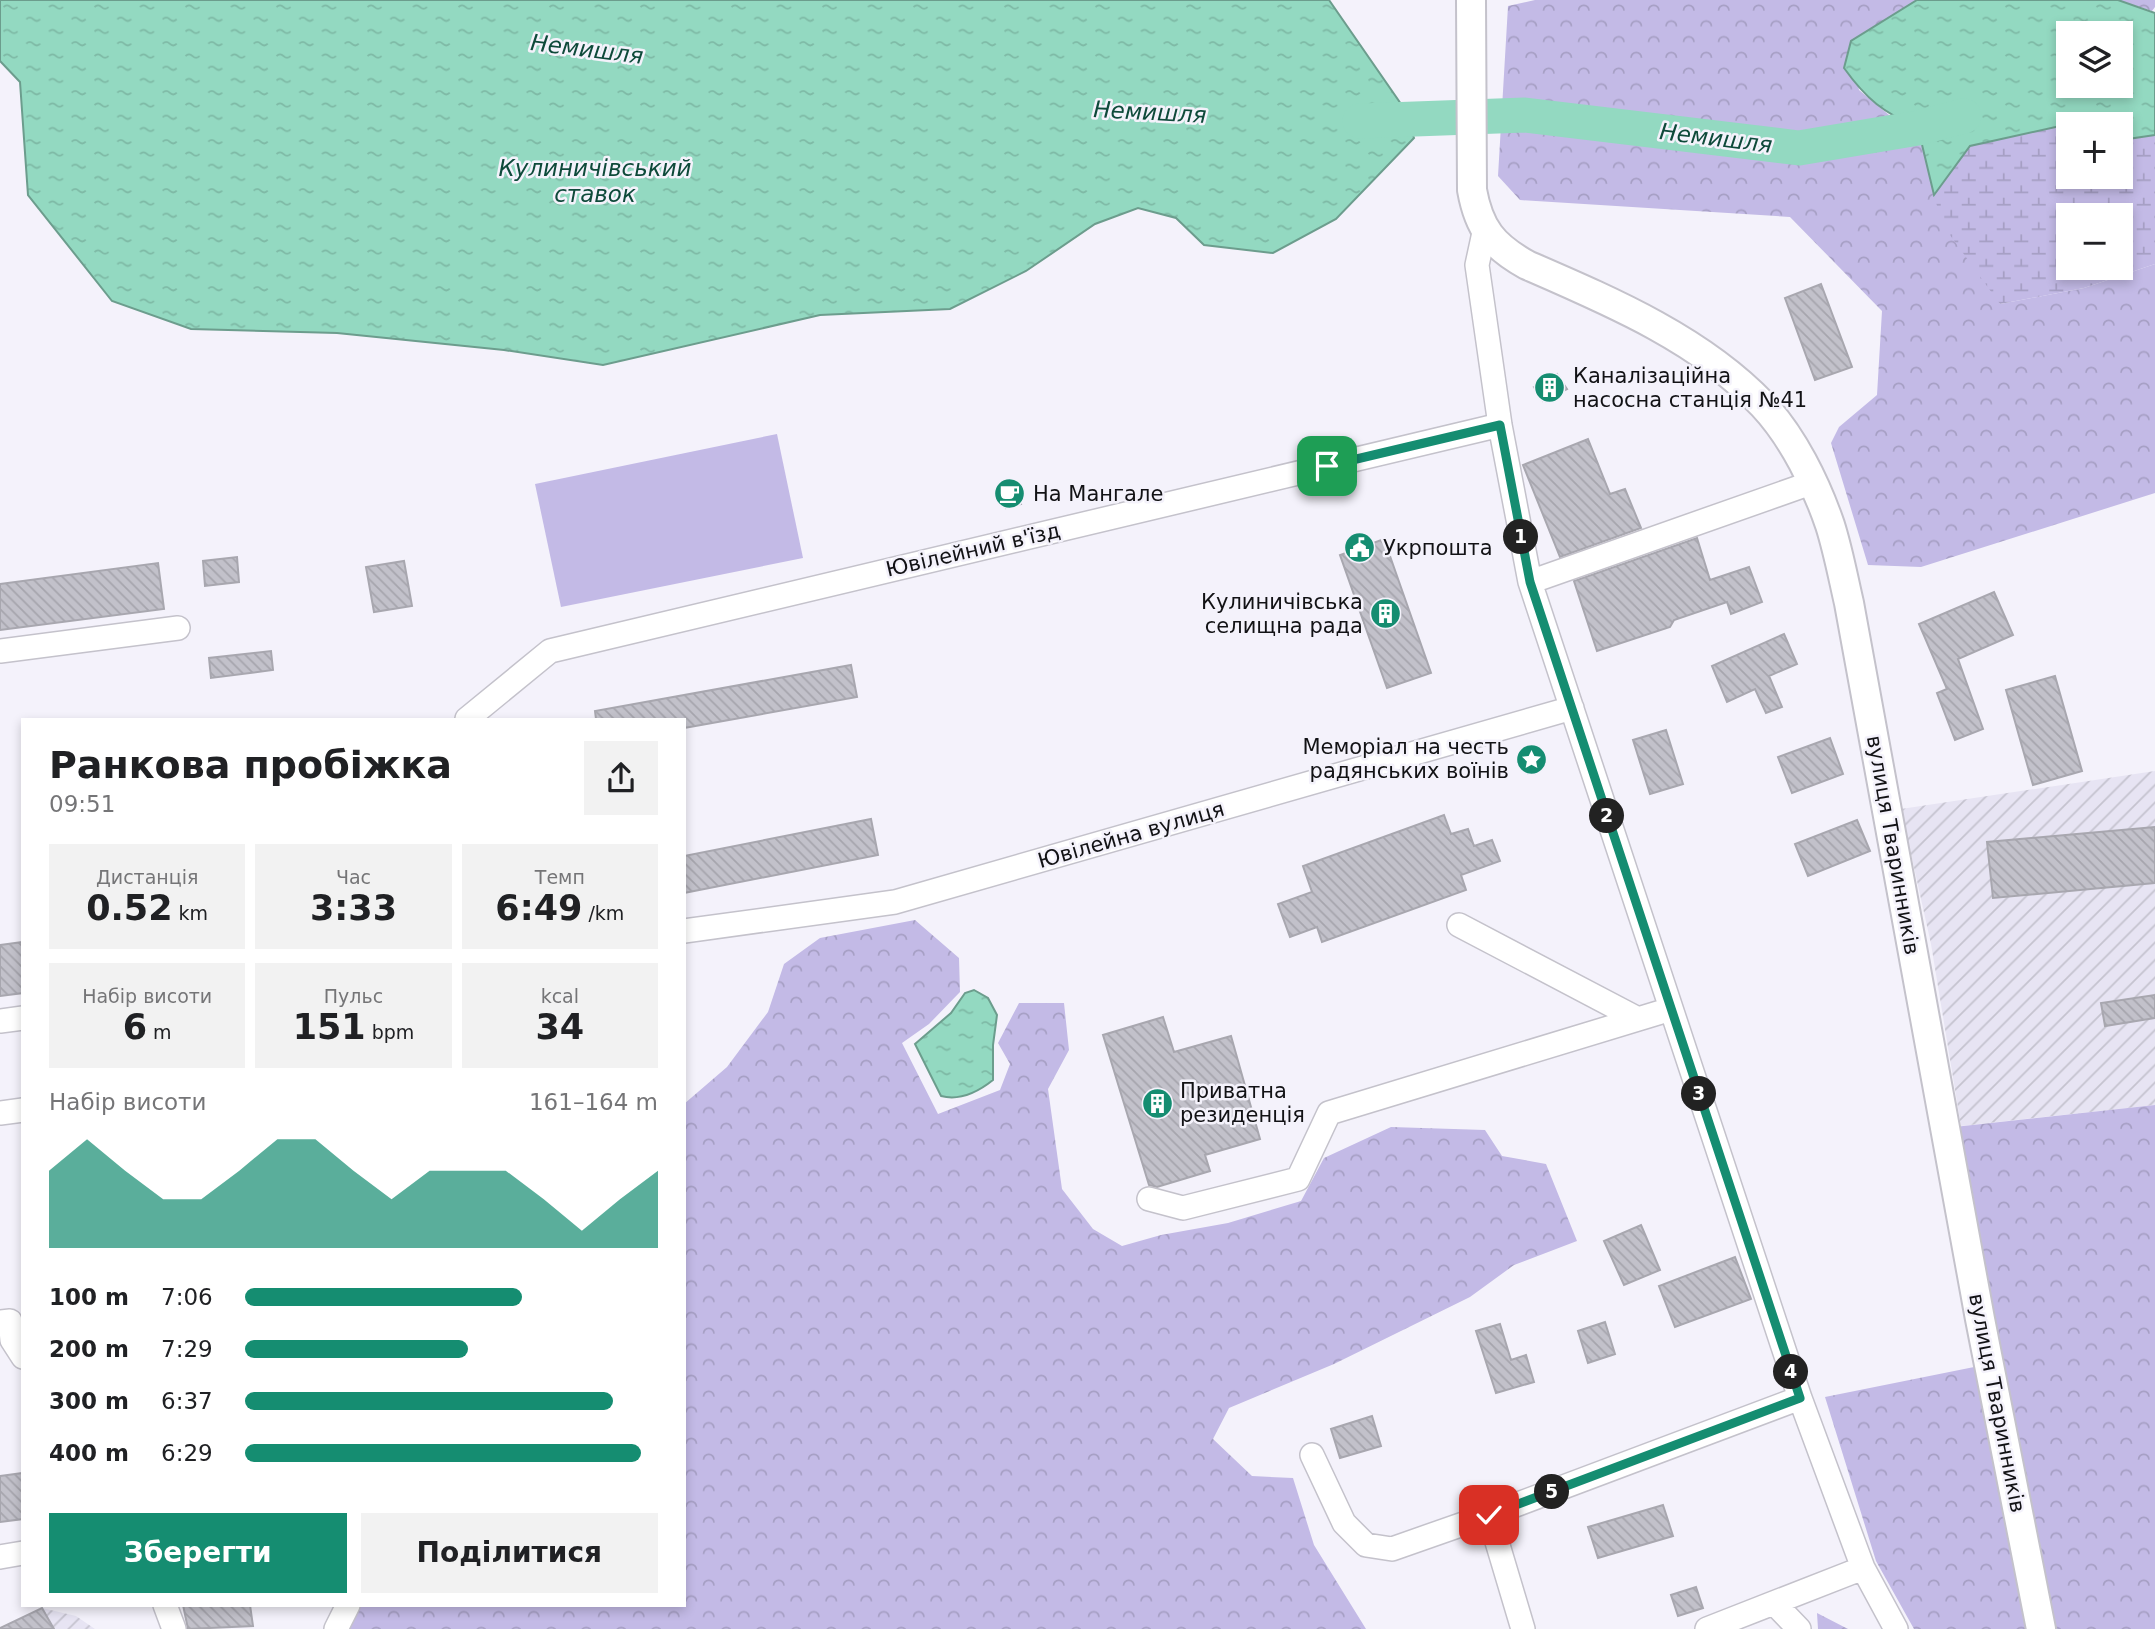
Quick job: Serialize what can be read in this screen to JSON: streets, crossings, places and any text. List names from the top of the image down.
{
  "streets": {
    "main road": ["вулиця Тваринників"],
    "street": ["Ювілейний в'їзд", "Ювілейна вулиця"]
  },
  "water": ["Немишля", "Кулиничівський ставок"],
  "places": {
    "building": ["Каналізаційна насосна станція №41", "Кулиничівська селищна рада", "Приватна резиденція"],
    "cafe": ["На Мангале"],
    "public building": ["Укрпошта"],
    "place": ["Меморіал на честь радянських воїнів"]
  },
  "page": {
    "map_buttons": ["+", "−"],
    "pins": [
      "1",
      "2",
      "3",
      "4",
      "5"
    ],
    "heading": ["Ранкова пробіжка", "09:51"],
    "stats": [
      ["Дистанція", "0.52 km"],
      ["Час", "3:33"],
      ["Темп", "6:49 /km"],
      ["Набір висоти", "6 m"],
      ["Пульс", "151 bpm"],
      ["kcal", "34"]
    ],
    "chart": ["Набір висоти", "161–164 m"],
    "list": [
      {
        "name": "100 m",
        "note": "7:06"
      },
      {
        "name": "200 m",
        "note": "7:29"
      },
      {
        "name": "300 m",
        "note": "6:37"
      },
      {
        "name": "400 m",
        "note": "6:29"
      }
    ],
    "buttons": ["Зберегти", "Поділитися"]
  }
}
